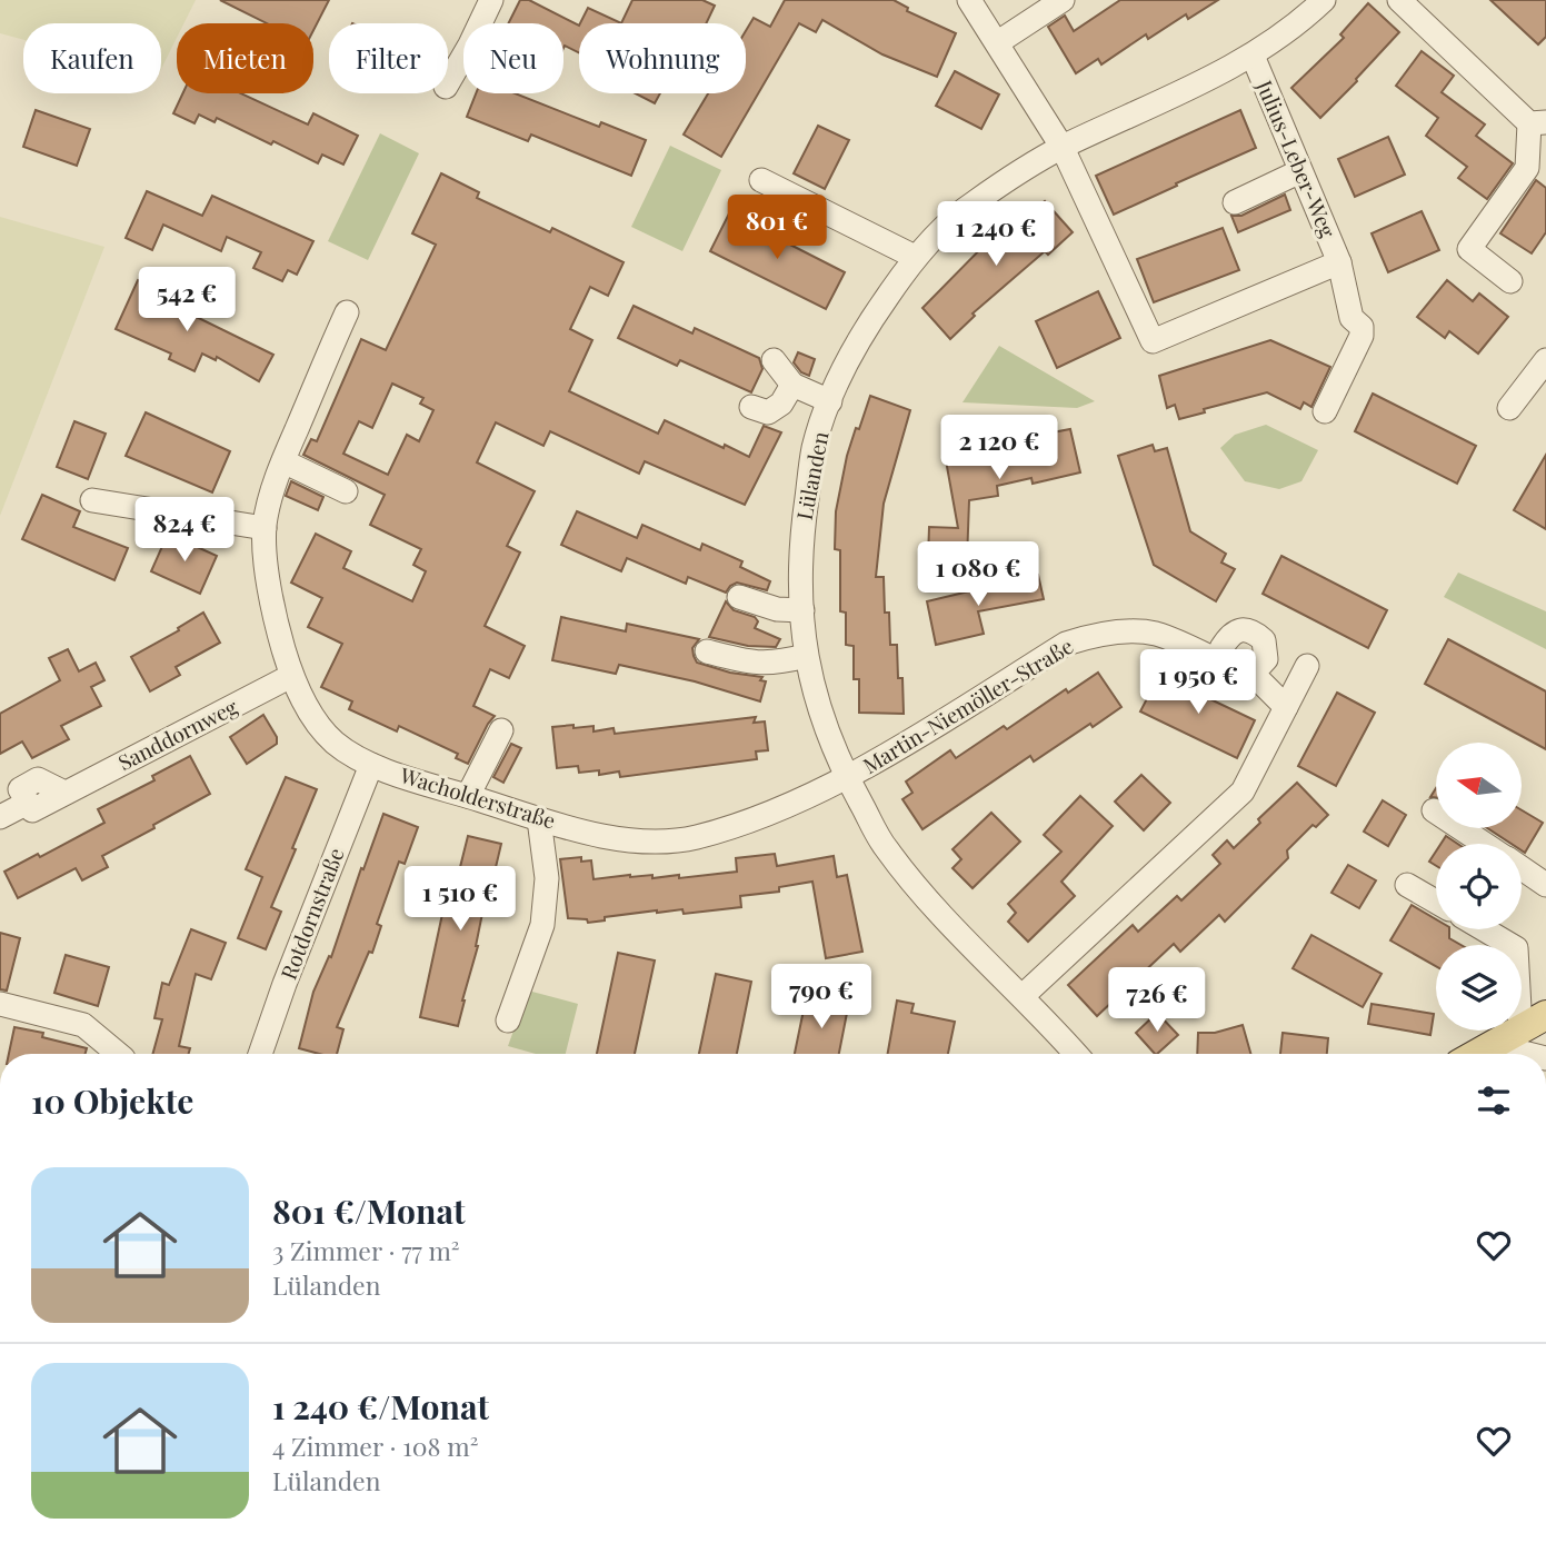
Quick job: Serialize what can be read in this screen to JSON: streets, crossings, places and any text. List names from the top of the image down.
{
  "streets": {
    "street": [
      "Julius-Leber-Weg",
      "Lülanden",
      "Martin-Niemöller-Straße",
      "Sanddornweg",
      "Wacholderstraße",
      "Rotdornstraße"
    ]
  },
  "crossings": [
    ["Julius-Leber-Weg", "Lülanden"],
    ["Lülanden", "Martin-Niemöller-Straße"],
    ["Lülanden", "Wacholderstraße"],
    ["Martin-Niemöller-Straße", "Wacholderstraße"],
    ["Sanddornweg", "Wacholderstraße"],
    ["Wacholderstraße", "Rotdornstraße"]
  ],
  "north": "left",
  "page": {
    "chip": [
      "Kaufen",
      "Mieten",
      "Filter",
      "Neu",
      "Wohnung"
    ],
    "price": [
      "801 €",
      "1 240 €",
      "542 €",
      "2 120 €",
      "824 €",
      "1 080 €",
      "1 950 €",
      "1 510 €",
      "790 €",
      "726 €"
    ],
    "heading": "10 Objekte",
    "list": [
      {
        "name": "801 €/Monat",
        "note": "3 Zimmer · 77 m² · Lülanden"
      },
      {
        "name": "1 240 €/Monat",
        "note": "4 Zimmer · 108 m² · Lülanden"
      }
    ]
  }
}
